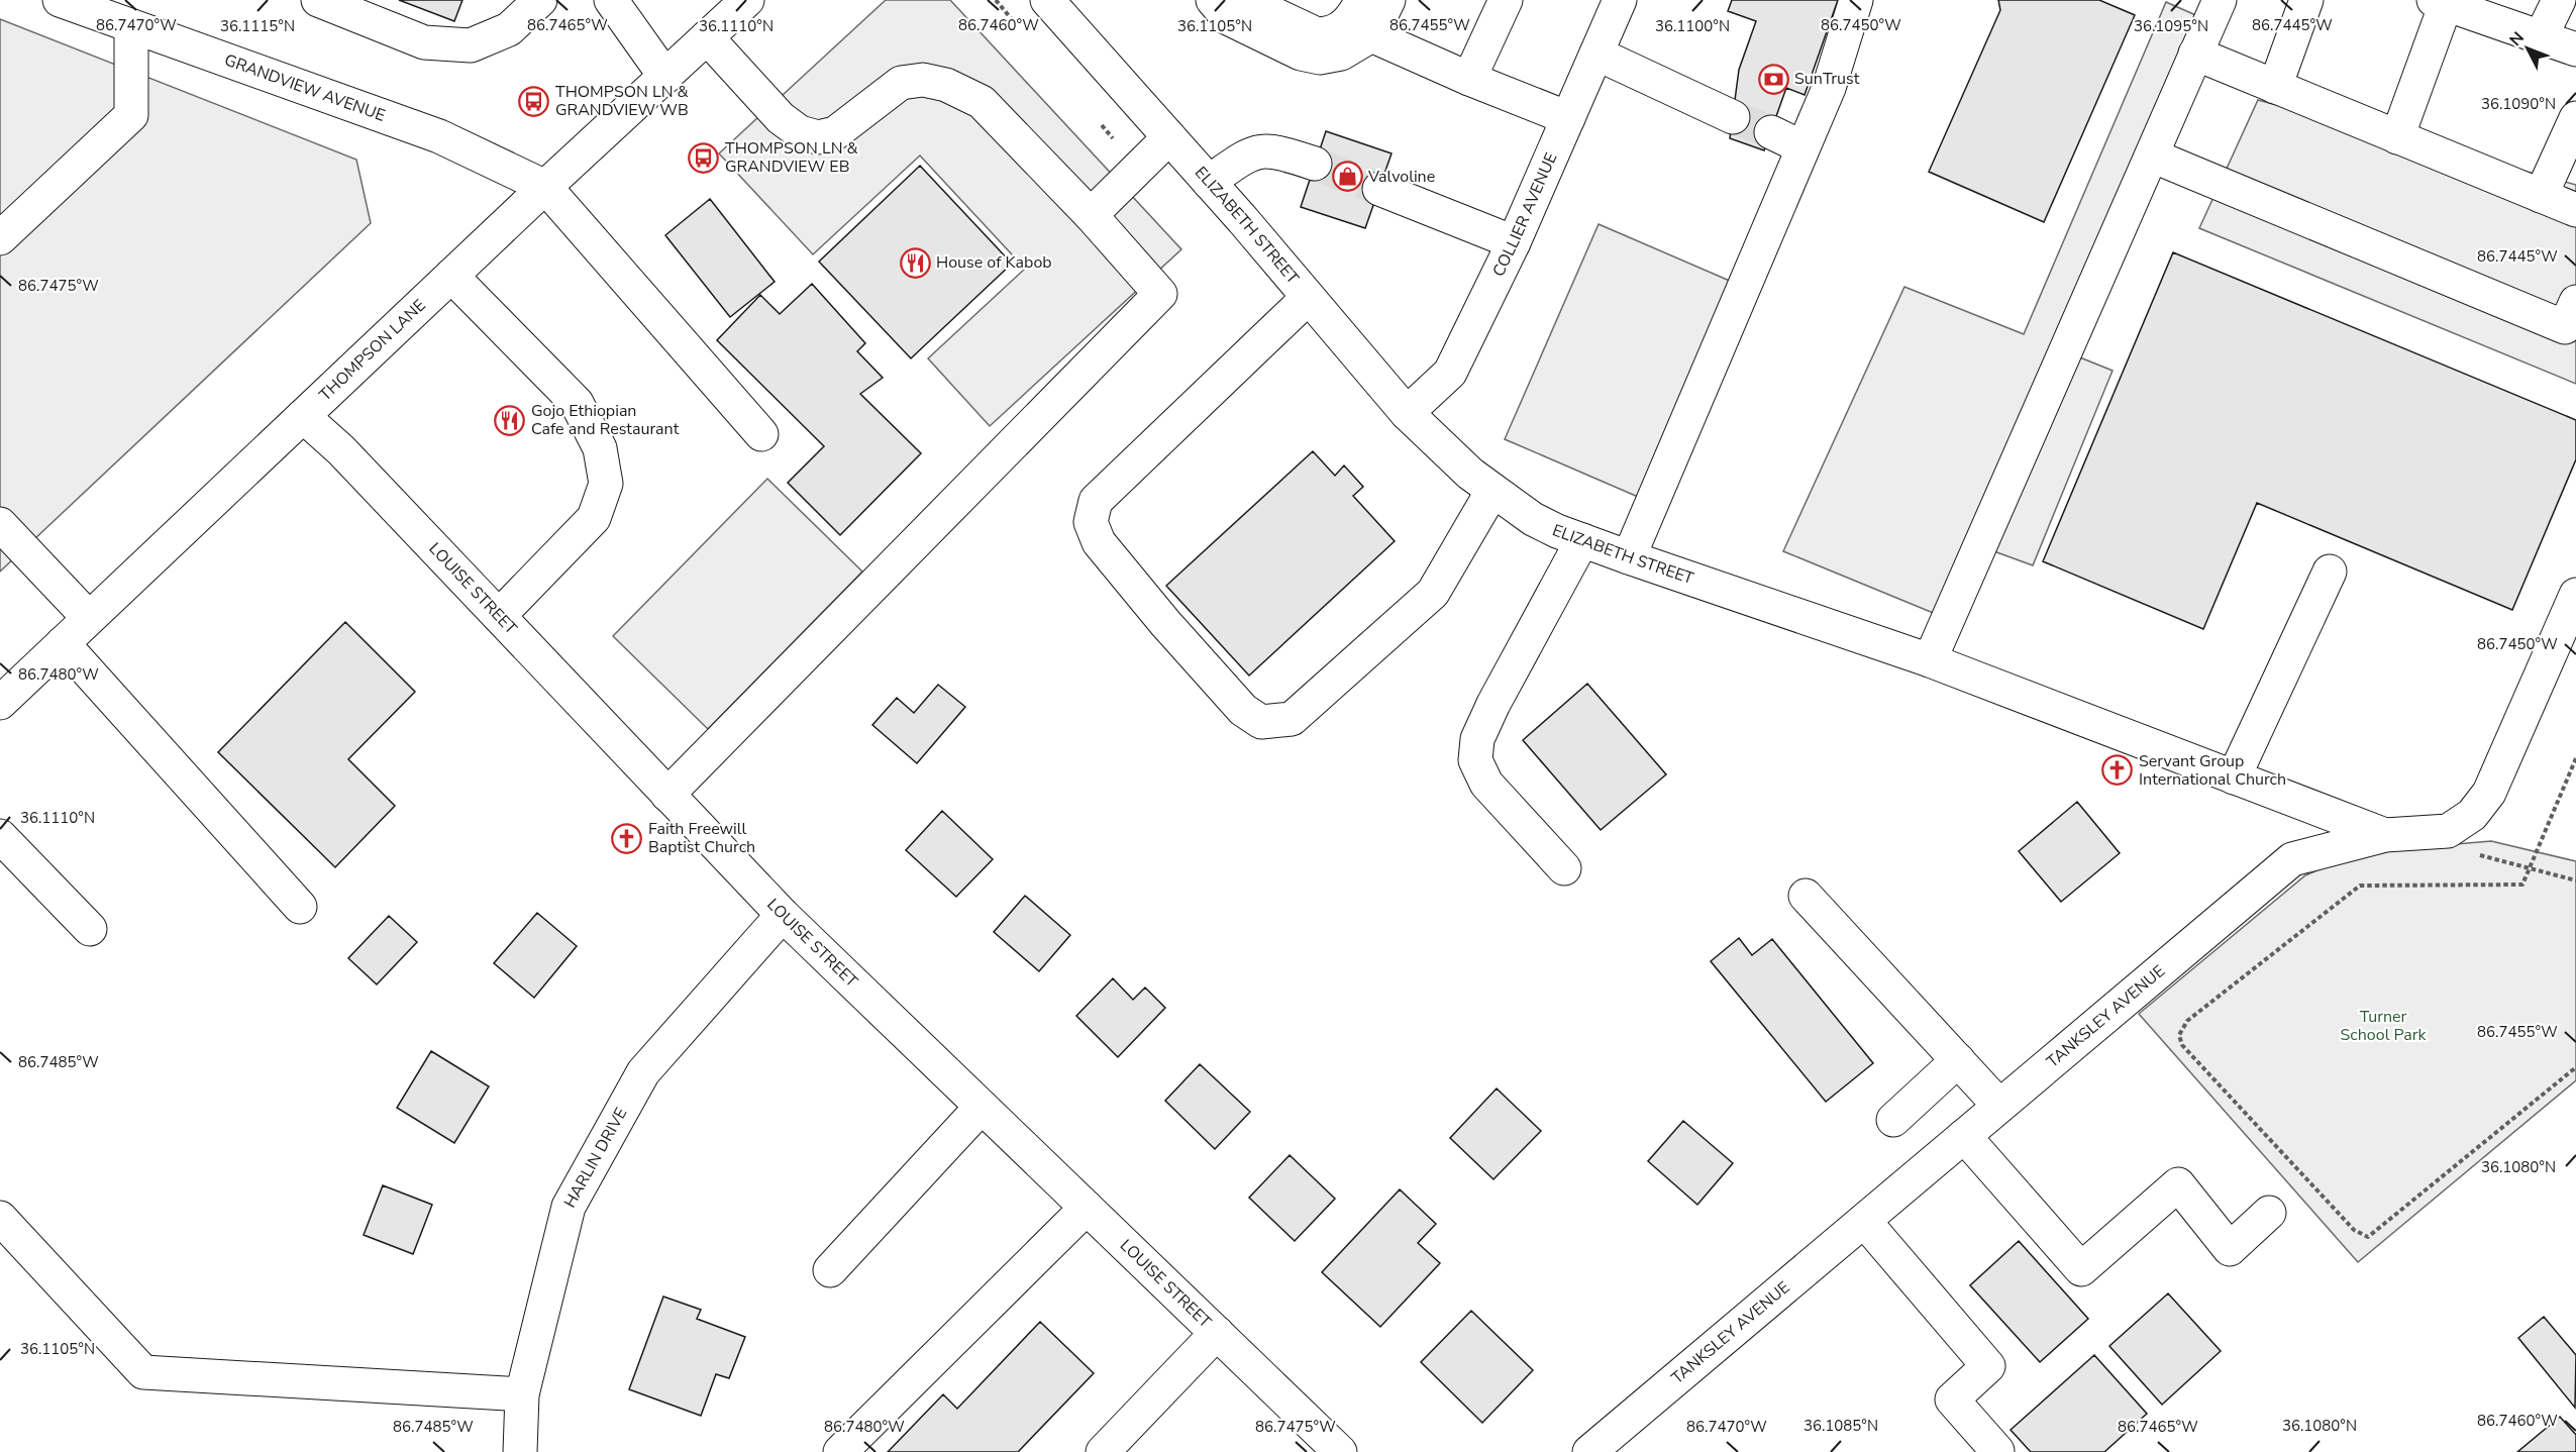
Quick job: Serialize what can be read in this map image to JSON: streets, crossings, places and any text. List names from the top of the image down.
{
  "streets": {
    "street": [
      "GRANDVIEW AVENUE",
      "COLLIER AVENUE",
      "ELIZABETH STREET",
      "THOMPSON LANE",
      "LOUISE STREET",
      "TANKSLEY AVENUE",
      "HARLIN DRIVE"
    ]
  },
  "crossings": [
    ["GRANDVIEW AVENUE", "THOMPSON LANE"],
    ["COLLIER AVENUE", "ELIZABETH STREET"],
    ["ELIZABETH STREET", "TANKSLEY AVENUE"],
    ["THOMPSON LANE", "LOUISE STREET"],
    ["LOUISE STREET", "HARLIN DRIVE"]
  ],
  "parks": ["Turner School Park"],
  "places": {
    "bank": ["SunTrust"],
    "bus stop": ["THOMPSON LN & GRANDVIEW WB", "THOMPSON LN & GRANDVIEW EB"],
    "shop": ["Valvoline"],
    "restaurant": ["House of Kabob", "Gojo Ethiopian Cafe and Restaurant"],
    "church": ["Servant Group International Church", "Faith Freewill Baptist Church"]
  },
  "north": "top left",
  "coordinates": [
    "86.7470°W",
    "86.7465°W",
    "86.7460°W",
    "86.7455°W",
    "86.7450°W",
    "86.7445°W",
    "36.1115°N",
    "36.1110°N",
    "36.1105°N",
    "36.1100°N",
    "36.1095°N",
    "36.1090°N",
    "86.7475°W",
    "86.7480°W",
    "86.7485°W",
    "36.1080°N",
    "36.1085°N"
  ]
}
